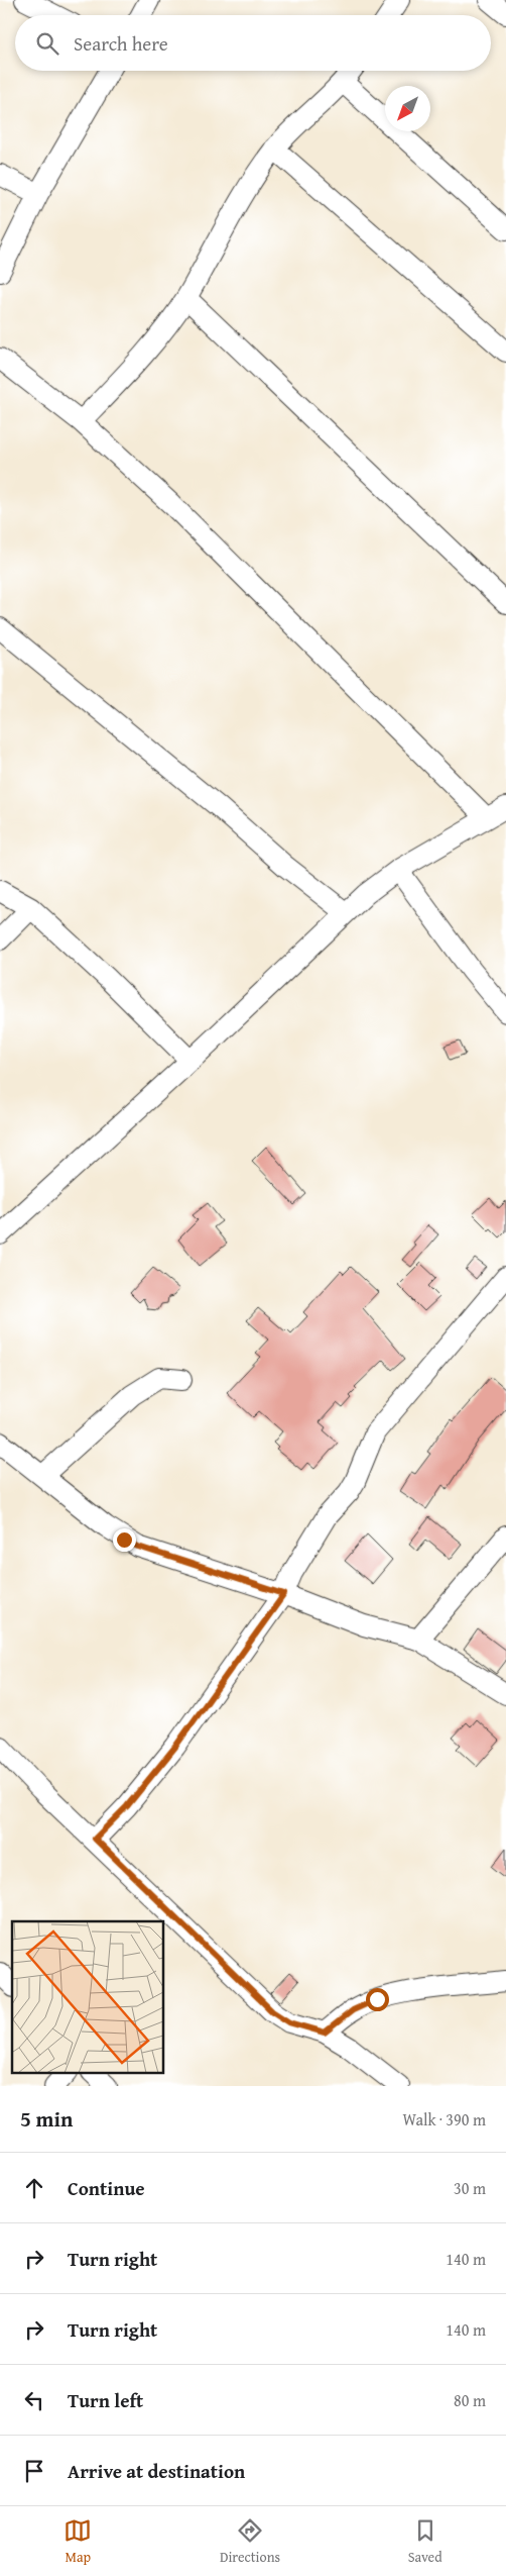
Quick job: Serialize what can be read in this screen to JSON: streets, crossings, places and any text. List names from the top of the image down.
{
  "north": "bottom left",
  "page": {
    "search": "Search here",
    "heading": ["5 min", "Walk · 390 m"],
    "list": [
      ["Continue", "30 m"],
      ["Turn right", "140 m"],
      ["Turn right", "140 m"],
      ["Turn left", "80 m"],
      "Arrive at destination"
    ],
    "nav": ["Map", "Directions", "Saved"]
  }
}
